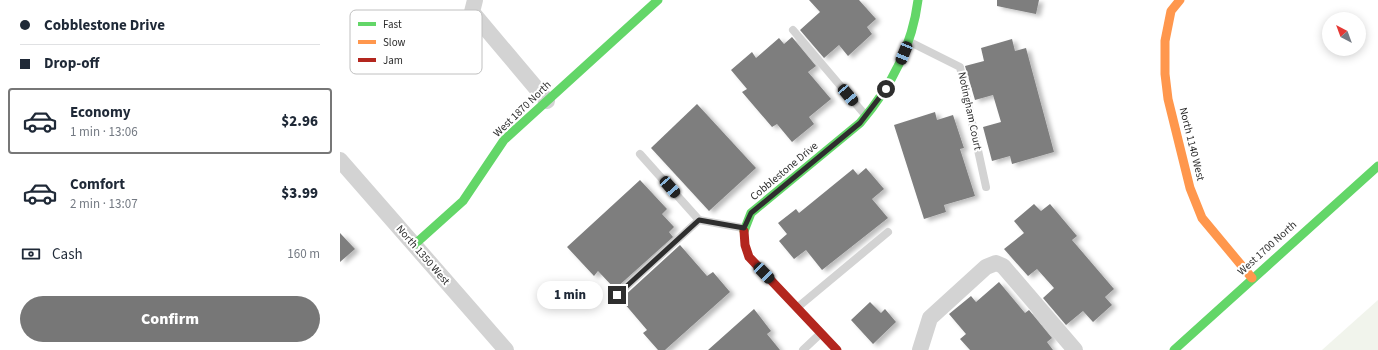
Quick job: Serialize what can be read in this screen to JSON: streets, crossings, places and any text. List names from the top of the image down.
{
  "streets": {
    "street": [
      "West 1870 North",
      "North 1140 West",
      "Cobblestone Drive",
      "West 1700 North",
      "North 1350 West"
    ],
    "lane": ["Notingham Court"]
  },
  "crossings": [
    ["West 1870 North", "North 1350 West"],
    ["Notingham Court", "Cobblestone Drive"],
    ["North 1140 West", "West 1700 North"]
  ],
  "legend": ["Fast", "Slow", "Jam"],
  "north": "top left",
  "page": {
    "banner": ["Cobblestone Drive", "Drop-off"],
    "list": [
      {
        "name": "Economy",
        "note": "1 min · 13:06",
        "value": "$2.96"
      },
      {
        "name": "Comfort",
        "note": "2 min · 13:07",
        "value": "$3.99"
      }
    ],
    "pay": ["Cash", "160 m"],
    "bubble": "1 min",
    "buttons": "Confirm"
  }
}
